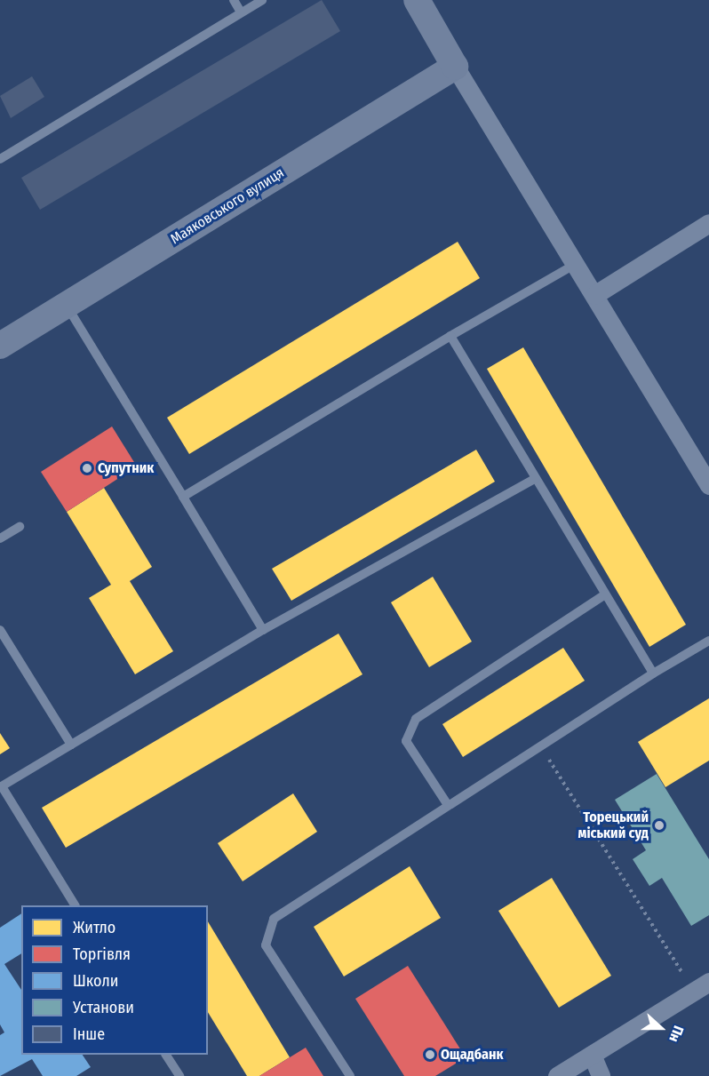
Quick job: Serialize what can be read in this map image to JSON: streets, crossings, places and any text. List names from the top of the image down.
{
  "streets": {
    "main road": ["Маяковського вулиця"]
  },
  "places": ["Супутник", "Торецький міський суд", "Ощадбанк"],
  "legend": [
    "Житло",
    "Торгівля",
    "Школи",
    "Установи",
    "Інше"
  ],
  "north": "right"
}
